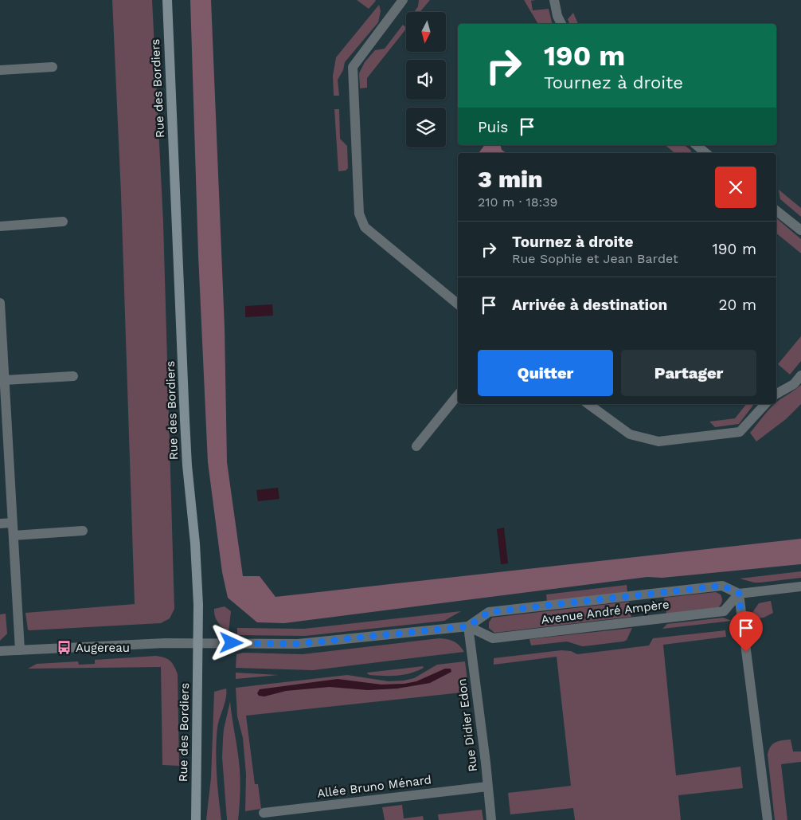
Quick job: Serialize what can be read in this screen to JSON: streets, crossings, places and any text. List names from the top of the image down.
{
  "streets": {
    "street": [
      "Rue des Bordiers",
      "Avenue André Ampère",
      "Rue Didier Edon",
      "Allée Bruno Ménard"
    ]
  },
  "crossings": [
    ["Rue des Bordiers", "Avenue André Ampère"],
    ["Avenue André Ampère", "Rue Didier Edon"],
    ["Rue Didier Edon", "Allée Bruno Ménard"]
  ],
  "places": {
    "bus stop": ["Augereau"]
  },
  "north": "bottom",
  "page": {
    "turn": ["190 m", "Tournez à droite"],
    "then": "Puis",
    "heading": ["3 min", "210 m · 18:39"],
    "list": [
      {
        "name": "Tournez à droite",
        "note": "Rue Sophie et Jean Bardet",
        "value": "190 m"
      },
      {
        "name": "Arrivée à destination",
        "value": "20 m"
      }
    ],
    "buttons": ["Quitter", "Partager"]
  }
}
